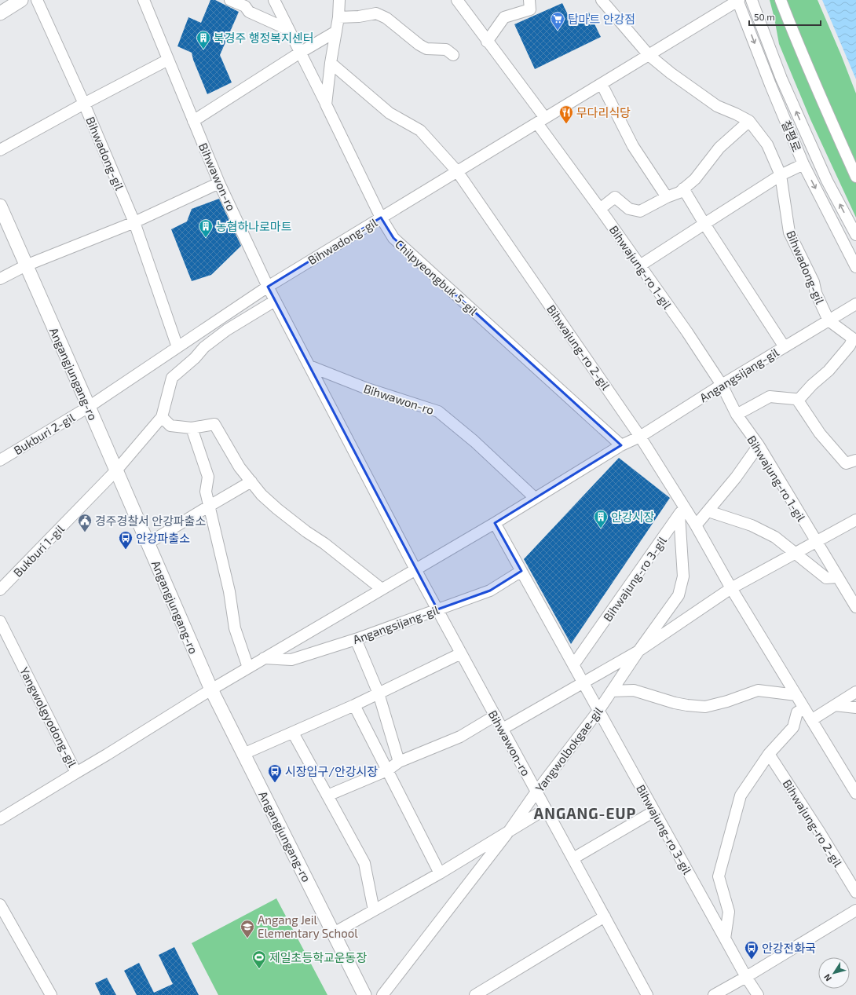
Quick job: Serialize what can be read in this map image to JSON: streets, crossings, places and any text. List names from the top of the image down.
{
  "streets": {
    "main road": ["Angangjungang-ro"],
    "street": [
      "칠평로",
      "Bihwadong-gil",
      "Bihwawon-ro",
      "Bihwajung-ro 1-gil",
      "Chilpyeongbuk 5-gil",
      "Bihwajung-ro 2-gil",
      "Angangsijang-gil",
      "Bukburi 2-gil",
      "Bukburi 1-gil",
      "Bihwajung-ro 3-gil",
      "Yangwolgyodong-gil",
      "Yangwolbokgae-gil"
    ]
  },
  "crossings": [
    ["칠평로", "Bihwadong-gil"],
    ["Bihwadong-gil", "Bihwawon-ro"],
    ["Bihwadong-gil", "Bihwajung-ro 1-gil"],
    ["Bihwadong-gil", "Chilpyeongbuk 5-gil"],
    ["Bihwadong-gil", "Bihwajung-ro 2-gil"],
    ["Bihwadong-gil", "Angangjungang-ro"],
    ["Bihwadong-gil", "Angangsijang-gil"],
    ["Bihwadong-gil", "Bukburi 2-gil"],
    ["Bihwawon-ro", "Angangsijang-gil"],
    ["Bihwawon-ro", "Yangwolbokgae-gil"],
    ["Bihwajung-ro 1-gil", "Angangsijang-gil"],
    ["Chilpyeongbuk 5-gil", "Angangsijang-gil"],
    ["Bihwajung-ro 2-gil", "Angangsijang-gil"],
    ["Bihwajung-ro 2-gil", "Bihwajung-ro 3-gil"],
    ["Bihwajung-ro 2-gil", "Yangwolbokgae-gil"],
    ["Angangjungang-ro", "Bukburi 2-gil"],
    ["Angangjungang-ro", "Bukburi 1-gil"],
    ["Angangjungang-ro", "Yangwolgyodong-gil"],
    ["Angangsijang-gil", "Bihwajung-ro 3-gil"],
    ["Bihwajung-ro 3-gil", "Yangwolbokgae-gil"]
  ],
  "districts": ["ANGANG-EUP"],
  "places": {
    "supermarket": ["탑마트 안강점"],
    "building": ["북경주 행정복지센터", "농협하나로마트", "안강시장"],
    "restaurant": ["무다리식당"],
    "public building": ["경주경찰서 안강파출소"],
    "bus stop": ["안강파출소", "시장입구/안강시장", "안강전화국"],
    "school or university": ["Angang Jeil Elementary School"],
    "sports": ["제일초등학교운동장"]
  },
  "scale_bar": "50 m",
  "north": "bottom left"
}
